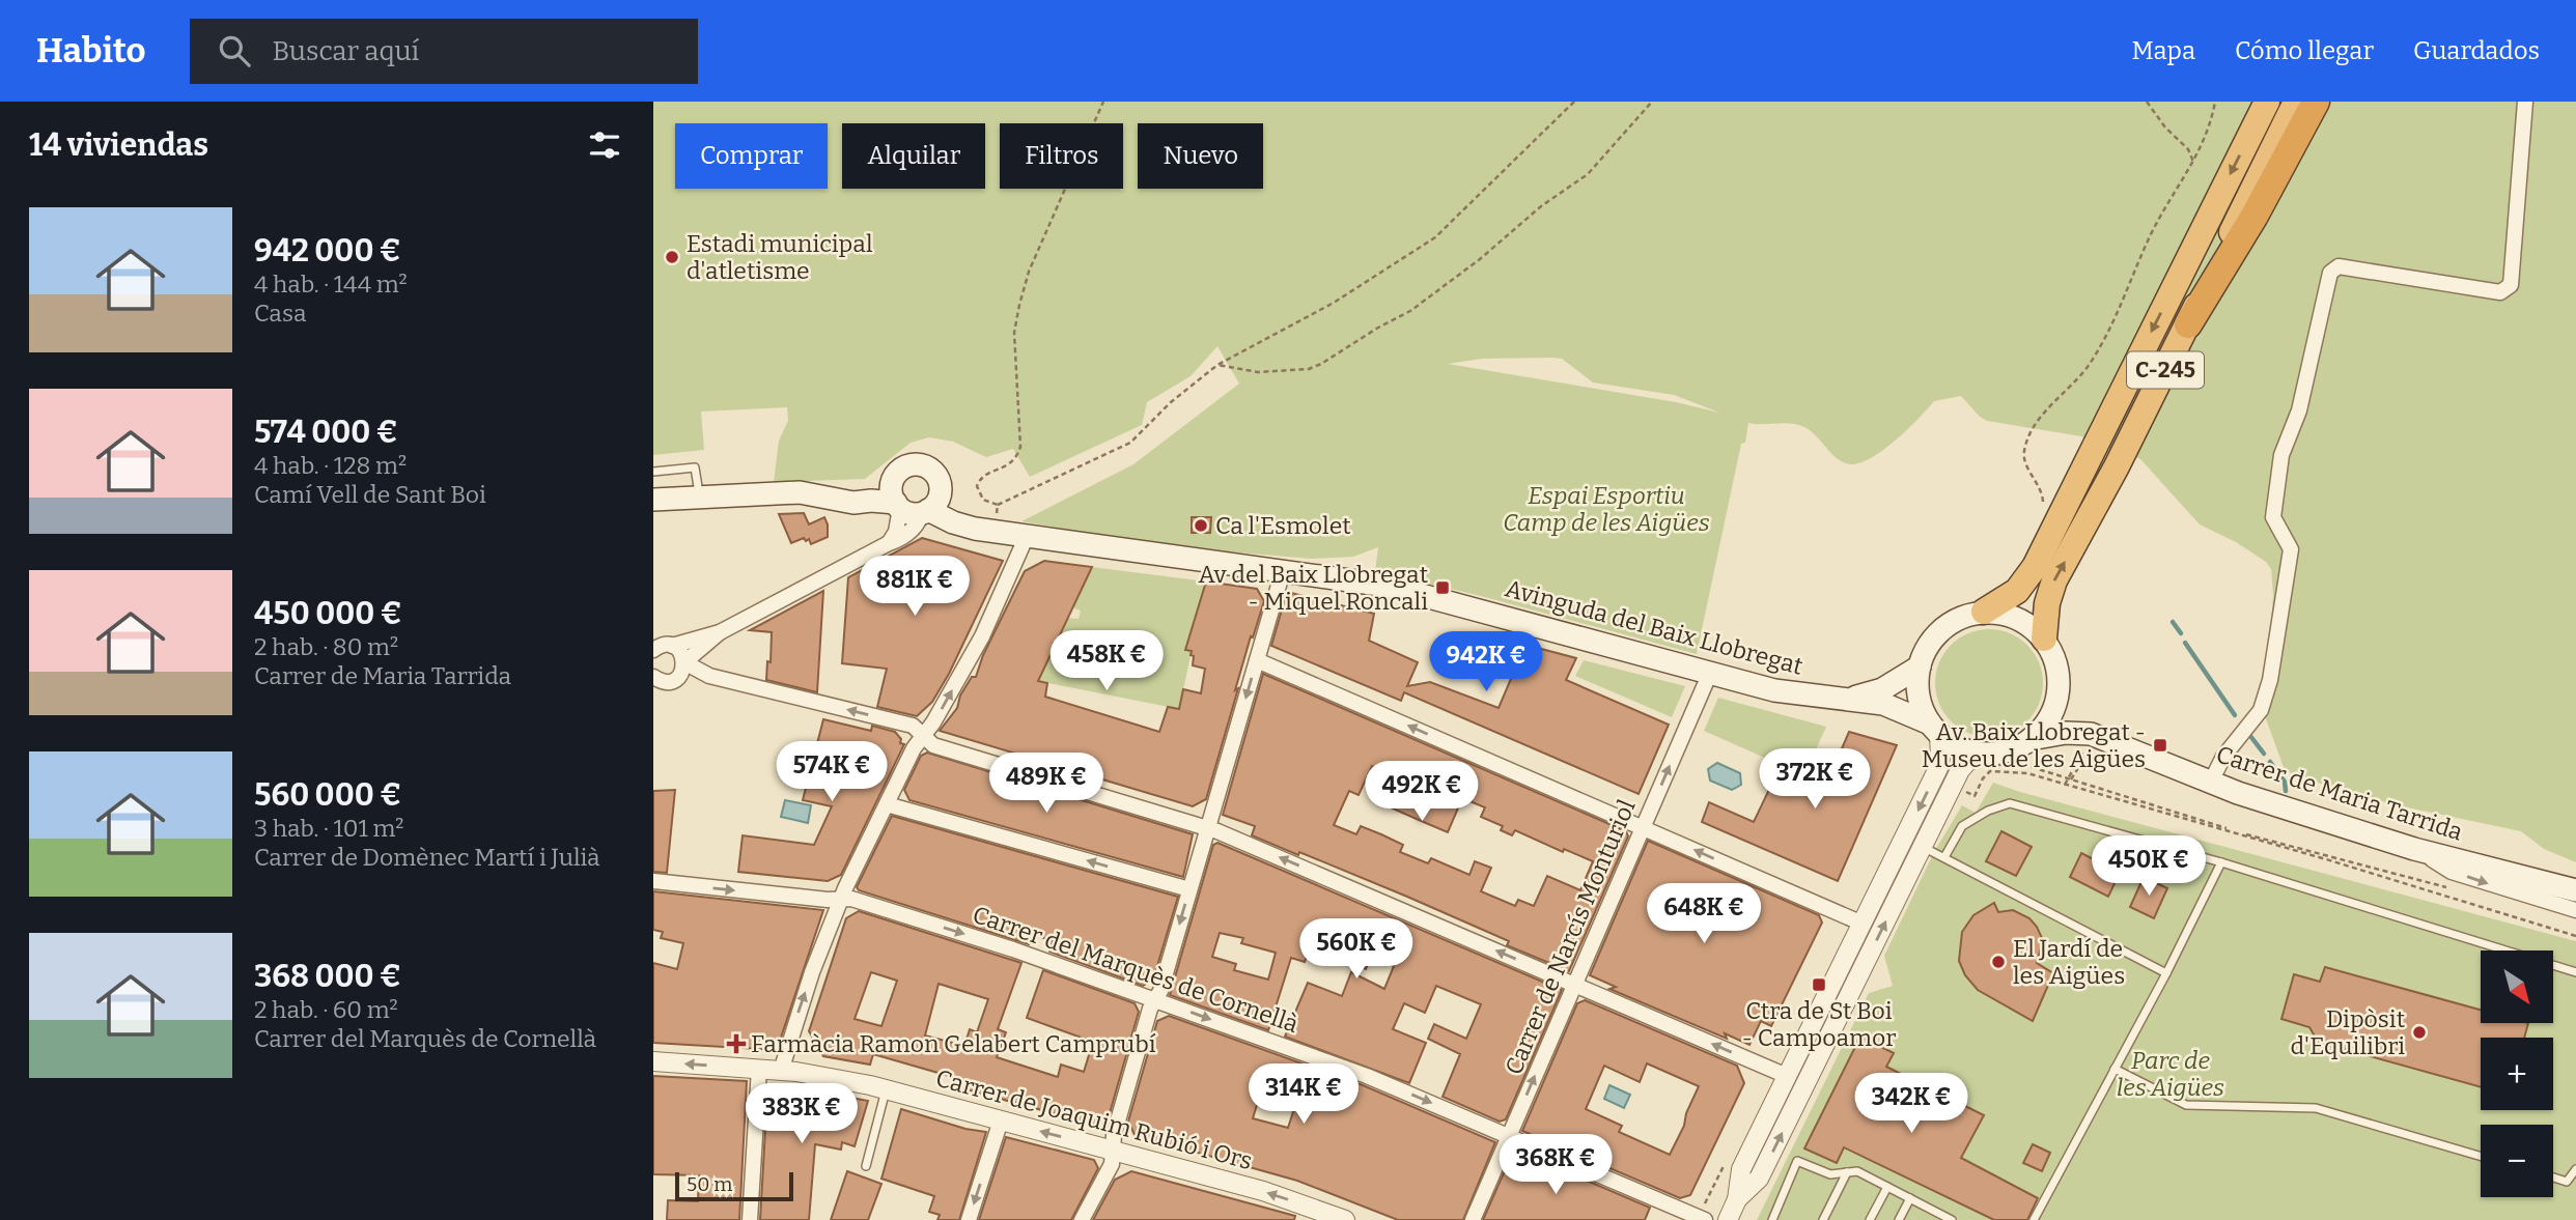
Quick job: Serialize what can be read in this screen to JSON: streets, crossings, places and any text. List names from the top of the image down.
{
  "streets": {
    "highway": ["C-245"],
    "main road": ["Avinguda del Baix Llobregat", "Carrer de Maria Tarrida"],
    "street": ["Carrer de Narcís Monturiol", "Carrer del Marquès de Cornellà", "Carrer de Joaquim Rubió i Ors"]
  },
  "crossings": [
    ["C-245", "Avinguda del Baix Llobregat"],
    ["Avinguda del Baix Llobregat", "Carrer de Narcís Monturiol"],
    ["Carrer de Narcís Monturiol", "Carrer del Marquès de Cornellà"]
  ],
  "one_way": ["Carrer de Narcís Monturiol", "Carrer de Joaquim Rubió i Ors"],
  "parks": ["Espai Esportiu Camp de les Aigües", "Parc de les Aigües"],
  "places": {
    "other": [
      "Estadi municipal d'atletisme",
      "Ca l'Esmolet",
      "El Jardí de les Aigües",
      "Dipòsit d'Equilibri"
    ],
    "transit": ["Av del Baix Llobregat - Miquel Roncali", "Av. Baix Llobregat - Museu de les Aigües", "Ctra de St Boi - Campoamor"],
    "health": ["Farmàcia Ramon Gelabert Camprubí"]
  },
  "scale_bar": "50 m",
  "north": "bottom right",
  "page": {
    "header": "Habito",
    "search": "Buscar aquí",
    "nav": ["Mapa", "Cómo llegar", "Guardados"],
    "heading": "14 viviendas",
    "chip": [
      "Comprar",
      "Alquilar",
      "Filtros",
      "Nuevo"
    ],
    "list": [
      {
        "name": "942 000 €",
        "note": "4 hab. · 144 m² · Casa"
      },
      {
        "name": "574 000 €",
        "note": "4 hab. · 128 m² · Camí Vell de Sant Boi"
      },
      {
        "name": "450 000 €",
        "note": "2 hab. · 80 m² · Carrer de Maria Tarrida"
      },
      {
        "name": "560 000 €",
        "note": "3 hab. · 101 m² · Carrer de Domènec Martí i Julià"
      },
      {
        "name": "368 000 €",
        "note": "2 hab. · 60 m² · Carrer del Marquès de Cornellà"
      }
    ],
    "price": [
      "881K €",
      "458K €",
      "942K €",
      "574K €",
      "372K €",
      "489K €",
      "492K €",
      "450K €",
      "648K €",
      "560K €",
      "314K €",
      "342K €",
      "383K €",
      "368K €"
    ],
    "map_buttons": ["+", "−"],
    "scale": "50 m"
  }
}
